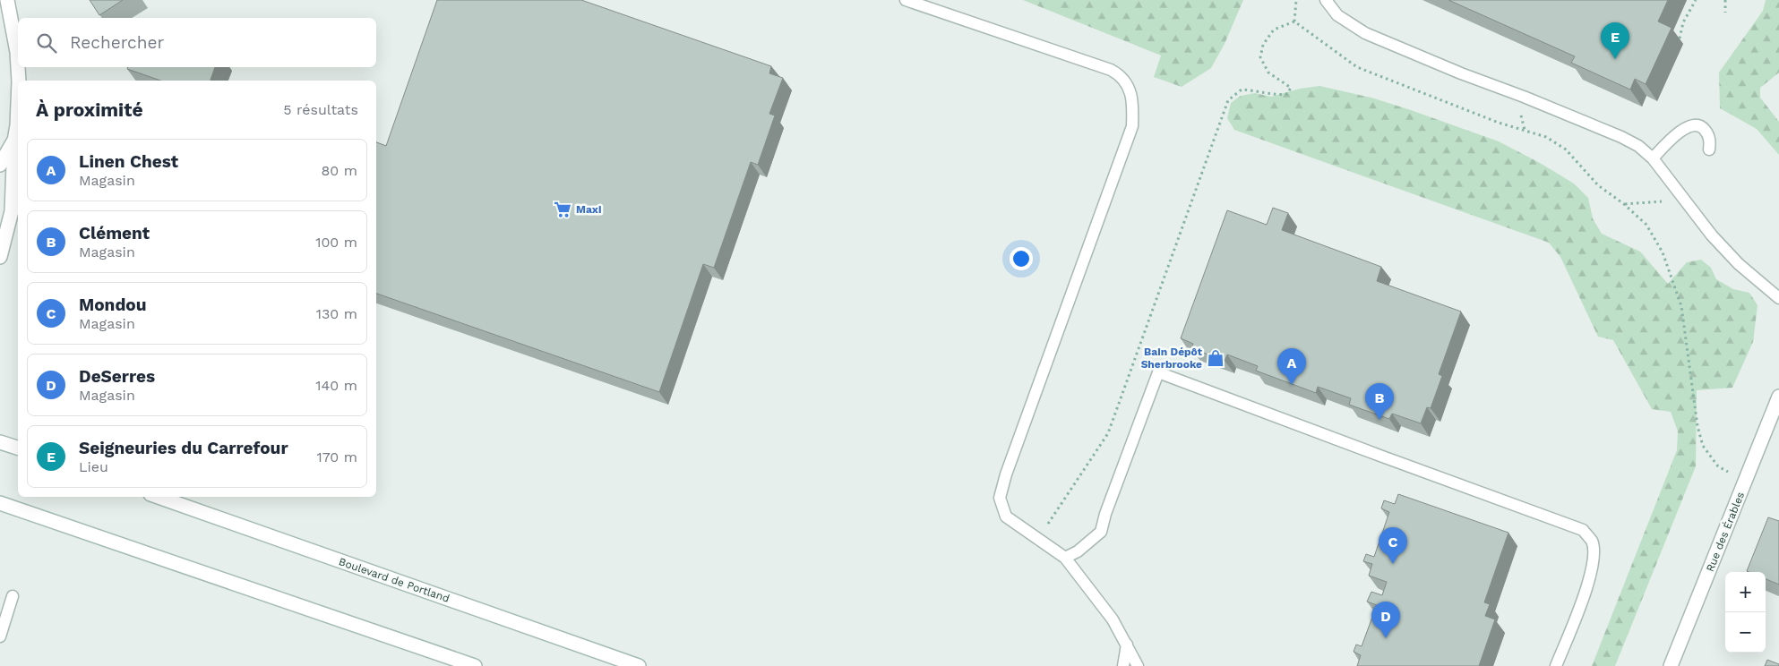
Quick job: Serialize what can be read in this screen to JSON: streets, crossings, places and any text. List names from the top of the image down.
{
  "streets": {
    "main road": ["Rue des Érables", "Boulevard de Portland"]
  },
  "places": {
    "supermarket": ["Maxi"],
    "shop": ["Bain Dépôt Sherbrooke"]
  },
  "page": {
    "search": "Rechercher",
    "pins": [
      "E",
      "A",
      "B",
      "C",
      "D"
    ],
    "heading": ["À proximité", "5 résultats"],
    "list": [
      {
        "mark": "A",
        "name": "Linen Chest",
        "note": "Magasin",
        "value": "80 m"
      },
      {
        "mark": "B",
        "name": "Clément",
        "note": "Magasin",
        "value": "100 m"
      },
      {
        "mark": "C",
        "name": "Mondou",
        "note": "Magasin",
        "value": "130 m"
      },
      {
        "mark": "D",
        "name": "DeSerres",
        "note": "Magasin",
        "value": "140 m"
      },
      {
        "mark": "E",
        "name": "Seigneuries du Carrefour",
        "note": "Lieu",
        "value": "170 m"
      }
    ],
    "map_buttons": ["+", "−"]
  }
}
